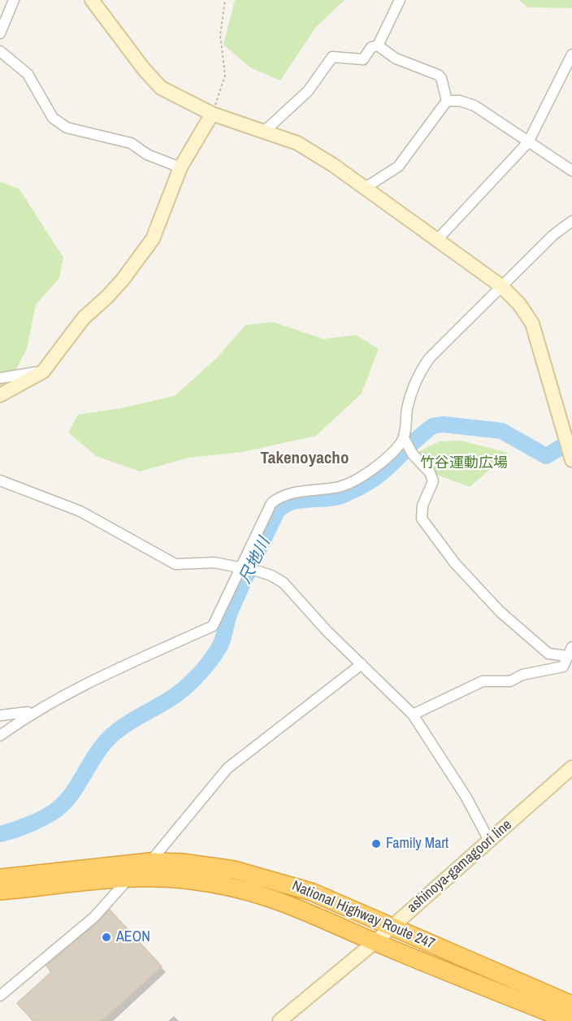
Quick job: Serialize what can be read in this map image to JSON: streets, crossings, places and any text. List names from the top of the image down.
{
  "streets": {
    "highway": ["National Highway Route 247"],
    "street": ["ashinoya-gamagoori line"]
  },
  "crossings": [
    ["ashinoya-gamagoori line", "National Highway Route 247"]
  ],
  "districts": ["Takenoyacho"],
  "water": ["尺地川"],
  "parks": ["竹谷運動広場"],
  "places": ["Family Mart", "AEON"]
}
